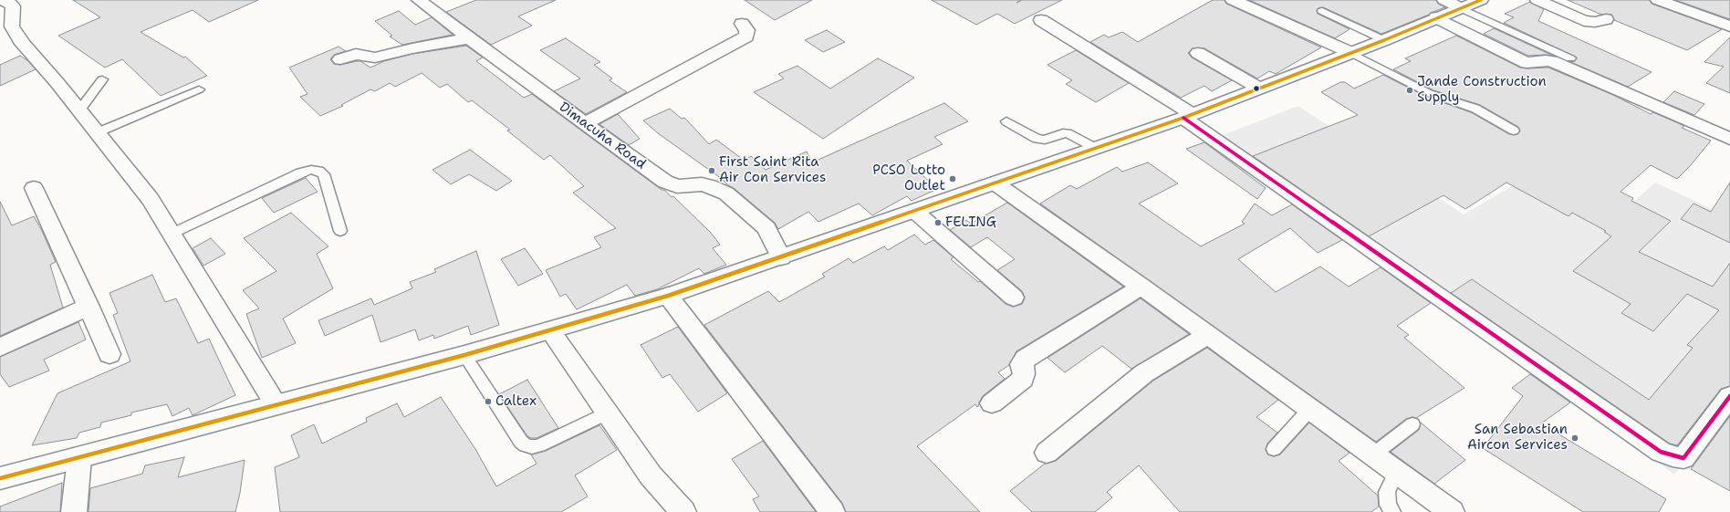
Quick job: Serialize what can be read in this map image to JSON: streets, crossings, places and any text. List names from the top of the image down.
{
  "streets": {
    "street": ["Dimacuha Road"]
  },
  "places": [
    "Jande Construction Supply",
    "First Saint Rita Air Con Services",
    "PCSO Lotto Outlet",
    "FELING",
    "Caltex",
    "San Sebastian Aircon Services"
  ]
}
